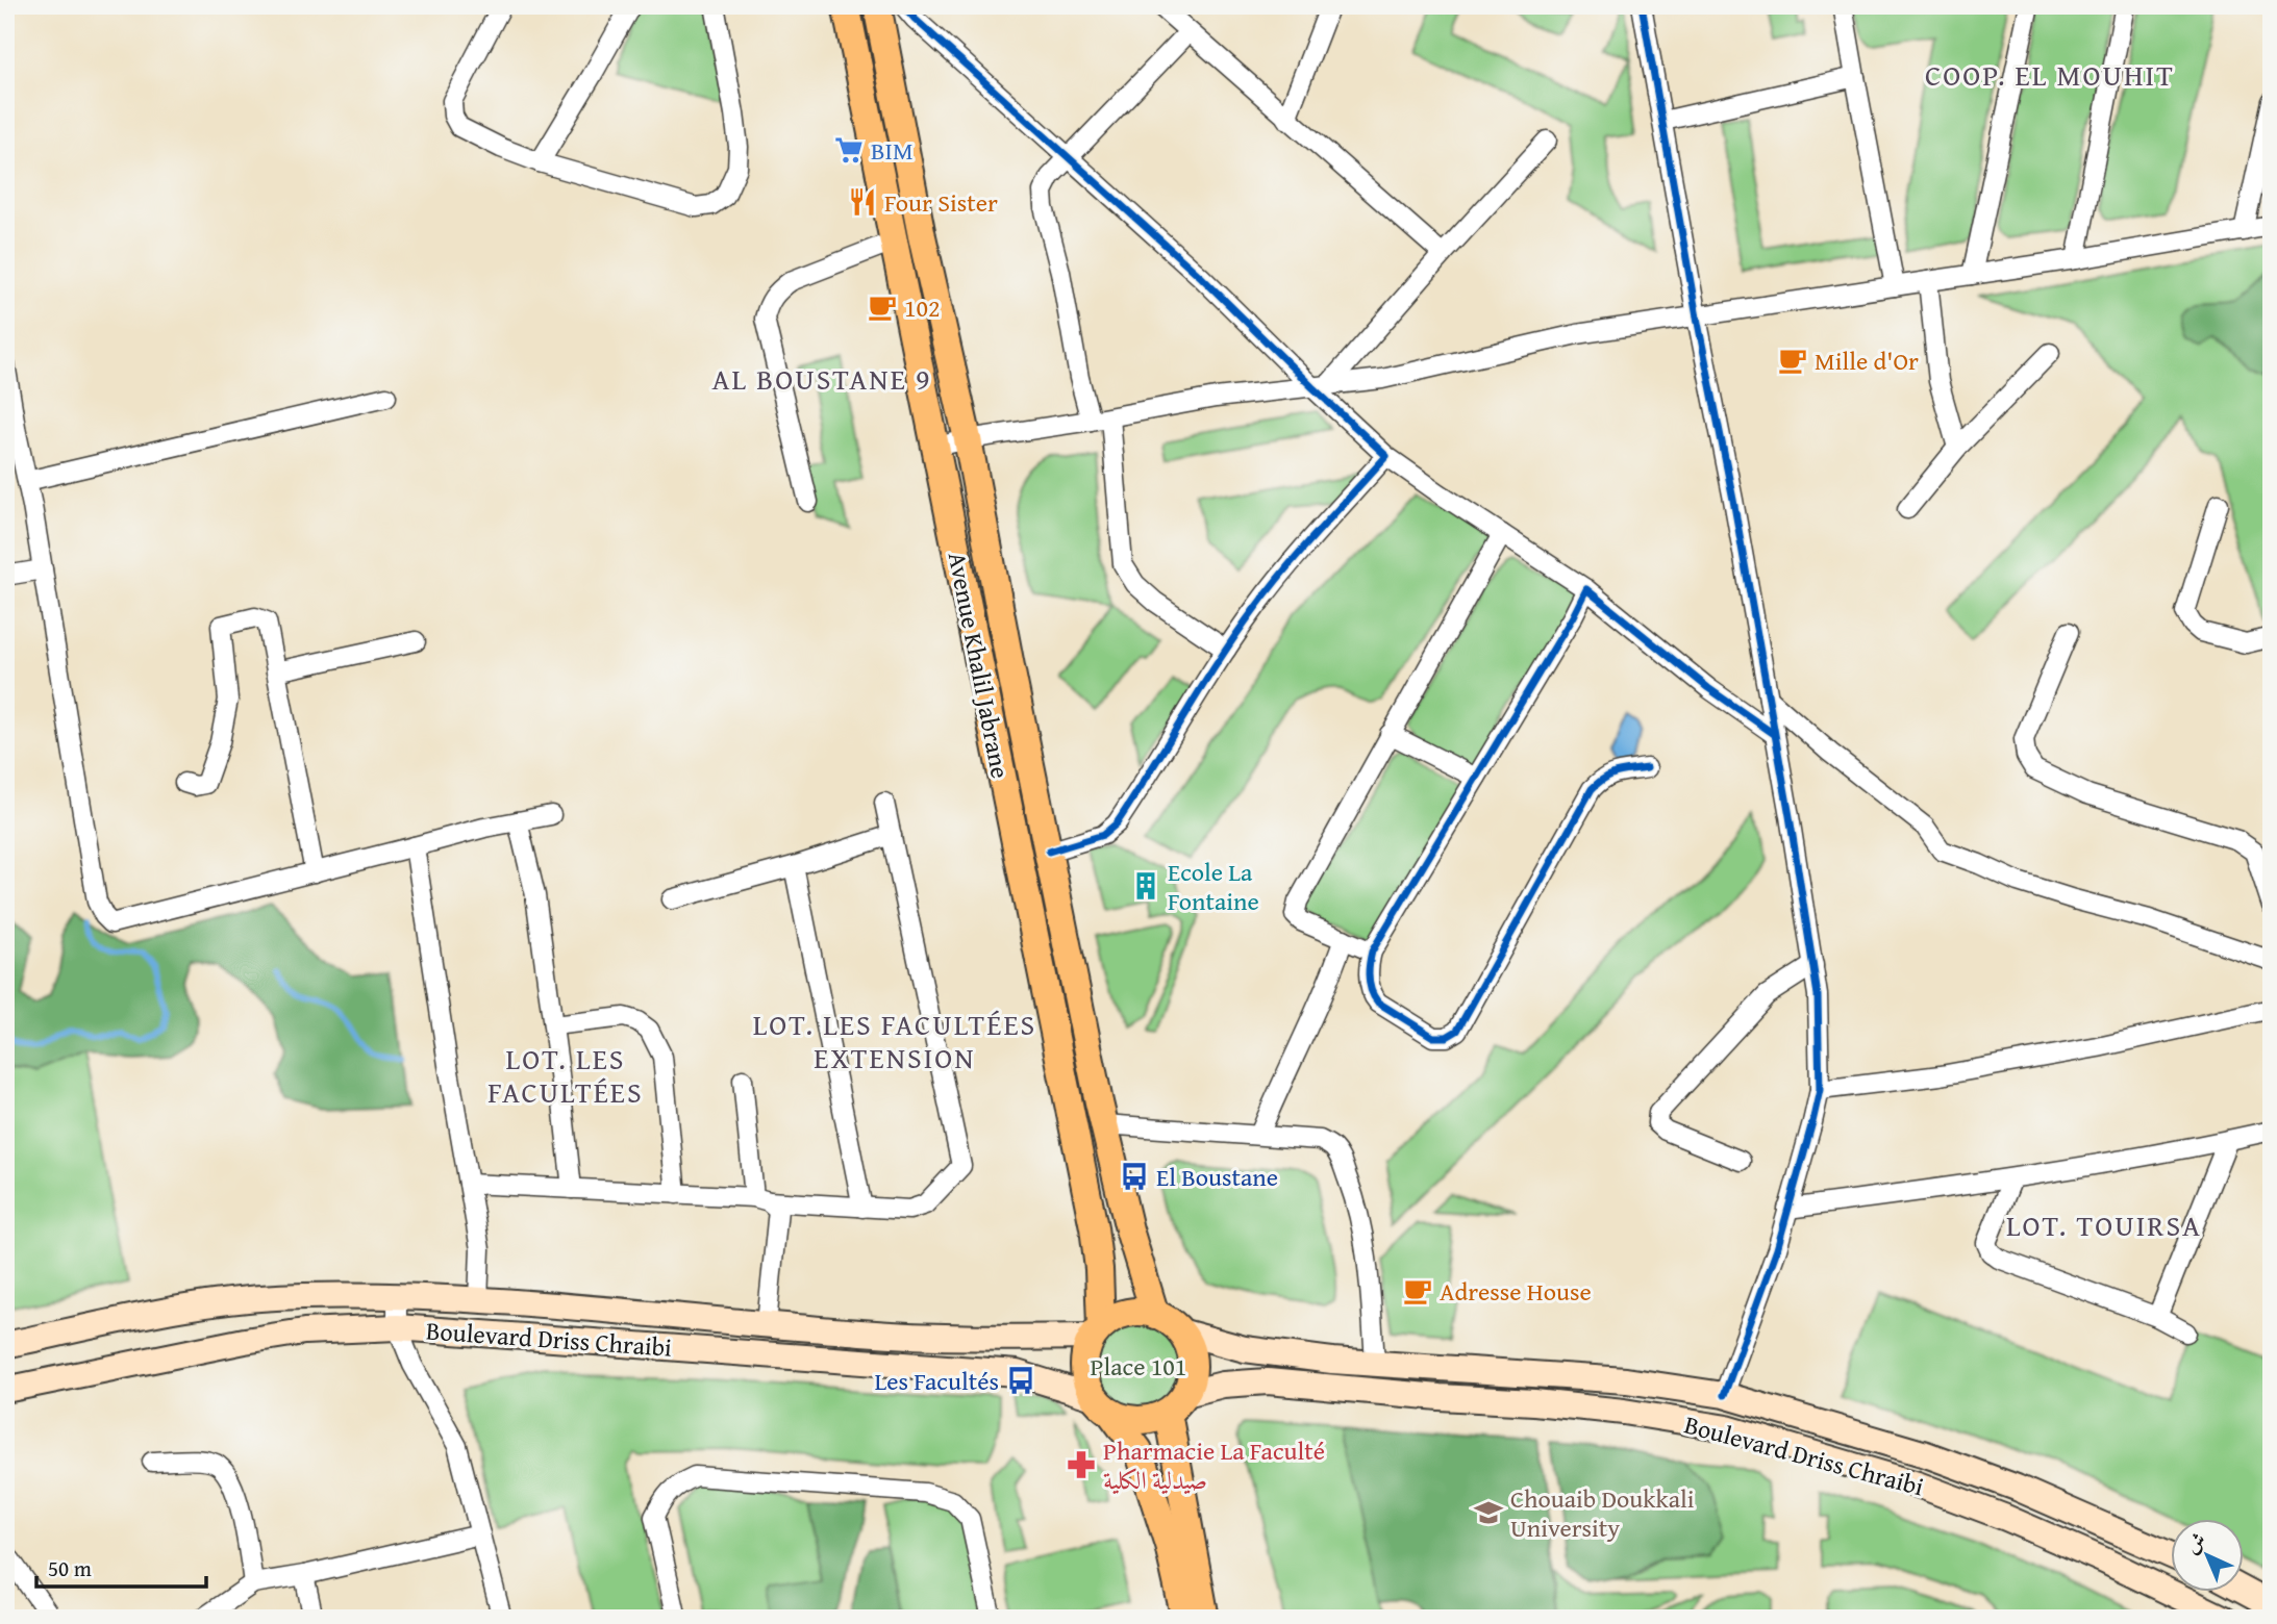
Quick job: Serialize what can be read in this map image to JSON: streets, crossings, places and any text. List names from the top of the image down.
{
  "streets": {
    "main road": ["Avenue Khalil Jabrane", "Boulevard Driss Chraibi"]
  },
  "crossings": [
    ["Avenue Khalil Jabrane", "Boulevard Driss Chraibi"]
  ],
  "districts": [
    "COOP. EL MOUHIT",
    "AL BOUSTANE 9",
    "LOT. LES FACULTÉES EXTENSION",
    "LOT. LES FACULTÉES",
    "LOT. TOUIRSA"
  ],
  "parks": ["Place 101"],
  "places": {
    "supermarket": ["BIM"],
    "restaurant": ["Four Sister"],
    "cafe": ["102", "Mille d'Or", "Adresse House"],
    "building": ["Ecole La Fontaine"],
    "bus stop": ["El Boustane", "Les Facultés"],
    "pharmacy": ["Pharmacie La Faculté صيدلية الكلية"],
    "school or university": ["Chouaib Doukkali University"]
  },
  "scale_bar": "50 m",
  "north": "top left"
}
